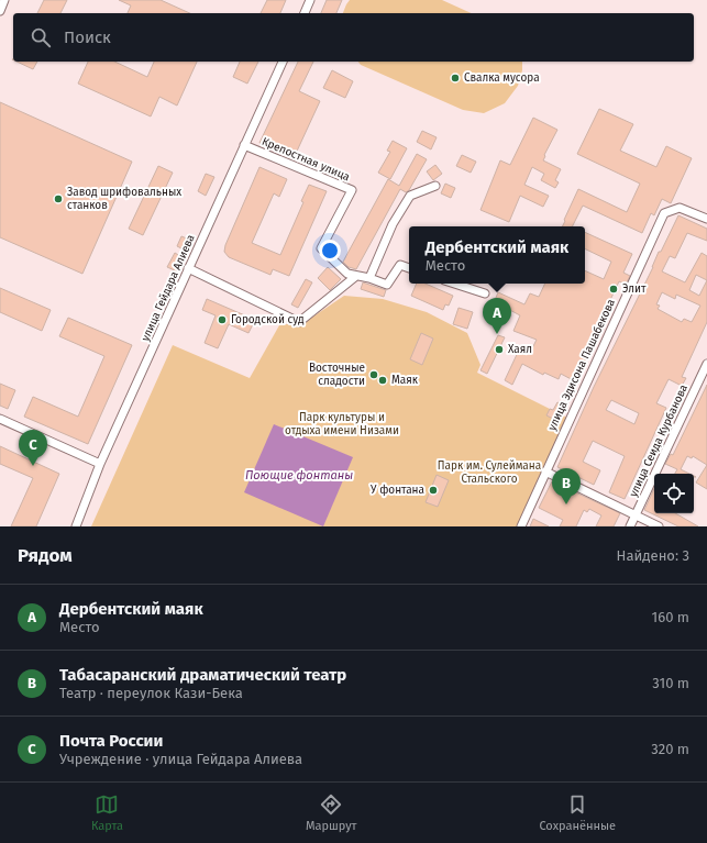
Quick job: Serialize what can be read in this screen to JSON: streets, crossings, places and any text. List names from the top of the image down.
{
  "streets": {
    "street": [
      "Крепостная улица",
      "улица Гейдара Алиева",
      "улица Эдисона Пашабекова",
      "улица Сеида Курбанова"
    ]
  },
  "crossings": [
    ["Крепостная улица", "улица Гейдара Алиева"]
  ],
  "water": ["Поющие фонтаны"],
  "parks": ["Парк культуры и отдыха имени Низами", "Парк им. Сулеймана Стальского"],
  "places": [
    "Свалка мусора",
    "Завод шрифовальных станков",
    "Элит",
    "Городской суд",
    "Хаял",
    "Восточные сладости",
    "Маяк",
    "У фонтана"
  ],
  "page": {
    "search": "Поиск",
    "popup": ["Дербентский маяк", "Место"],
    "pins": ["A", "C", "B"],
    "heading": ["Рядом", "Найдено: 3"],
    "list": [
      {
        "mark": "A",
        "name": "Дербентский маяк",
        "note": "Место",
        "value": "160 m"
      },
      {
        "mark": "B",
        "name": "Табасаранский драматический театр",
        "note": "Театр · переулок Кази-Бека",
        "value": "310 m"
      },
      {
        "mark": "C",
        "name": "Почта России",
        "note": "Учреждение · улица Гейдара Алиева",
        "value": "320 m"
      }
    ],
    "nav": ["Карта", "Маршрут", "Сохранённые"]
  }
}
